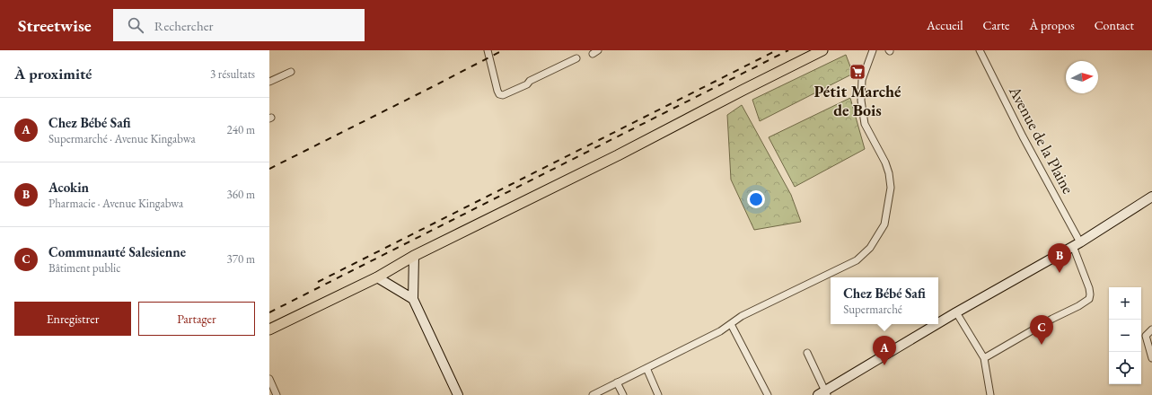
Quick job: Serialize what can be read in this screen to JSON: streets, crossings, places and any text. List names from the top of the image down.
{
  "streets": {
    "street": ["Avenue de la Plaine"]
  },
  "places": {
    "supermarket": ["Pétit Marché de Bois"]
  },
  "north": "right",
  "page": {
    "header": "Streetwise",
    "search": "Rechercher",
    "nav": [
      "Accueil",
      "Carte",
      "À propos",
      "Contact"
    ],
    "heading": ["À proximité", "3 résultats"],
    "list": [
      {
        "mark": "A",
        "name": "Chez Bébé Safi",
        "note": "Supermarché · Avenue Kingabwa",
        "value": "240 m"
      },
      {
        "mark": "B",
        "name": "Acokin",
        "note": "Pharmacie · Avenue Kingabwa",
        "value": "360 m"
      },
      {
        "mark": "C",
        "name": "Communauté Salesienne",
        "note": "Bâtiment public",
        "value": "370 m"
      }
    ],
    "pins": ["B", "C", "A"],
    "popup": ["Chez Bébé Safi", "Supermarché"],
    "map_buttons": ["+", "−"],
    "buttons": ["Enregistrer", "Partager"]
  }
}
